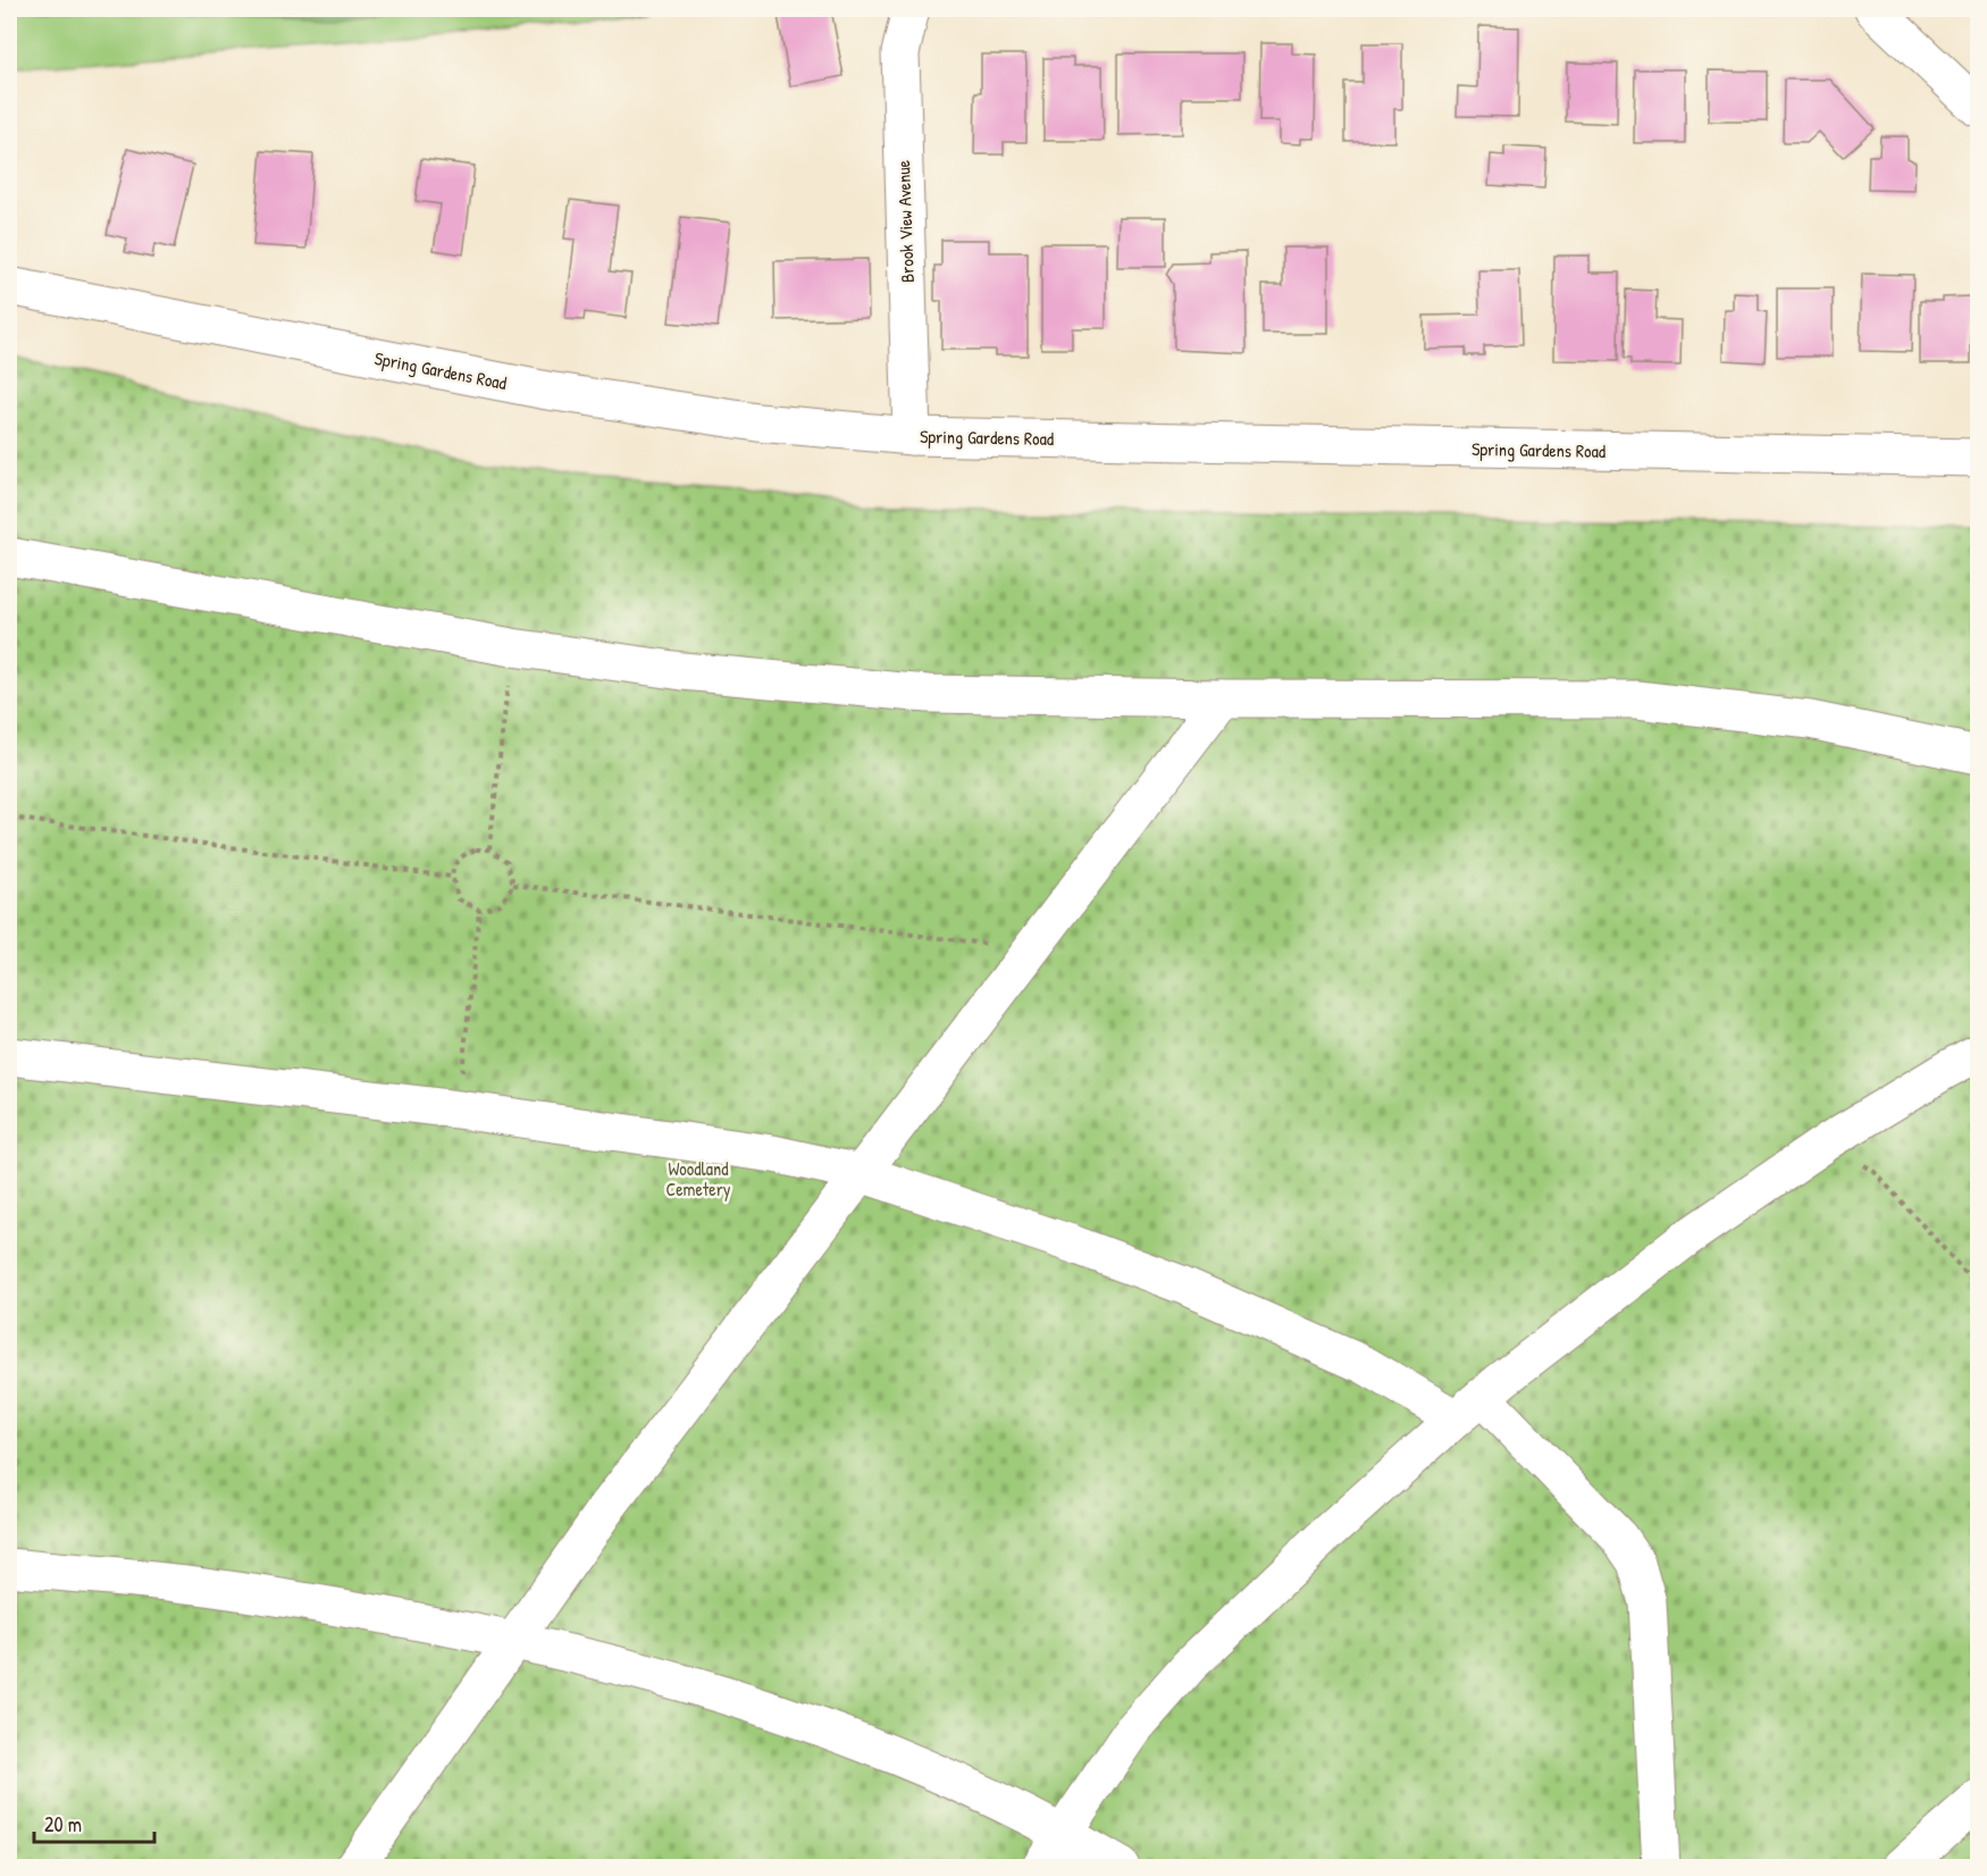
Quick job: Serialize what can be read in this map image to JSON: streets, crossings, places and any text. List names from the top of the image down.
{
  "streets": {
    "street": ["Brook View Avenue", "Spring Gardens Road"]
  },
  "crossings": [
    ["Brook View Avenue", "Spring Gardens Road"]
  ],
  "parks": ["Woodland Cemetery"],
  "scale_bar": "20 m"
}
